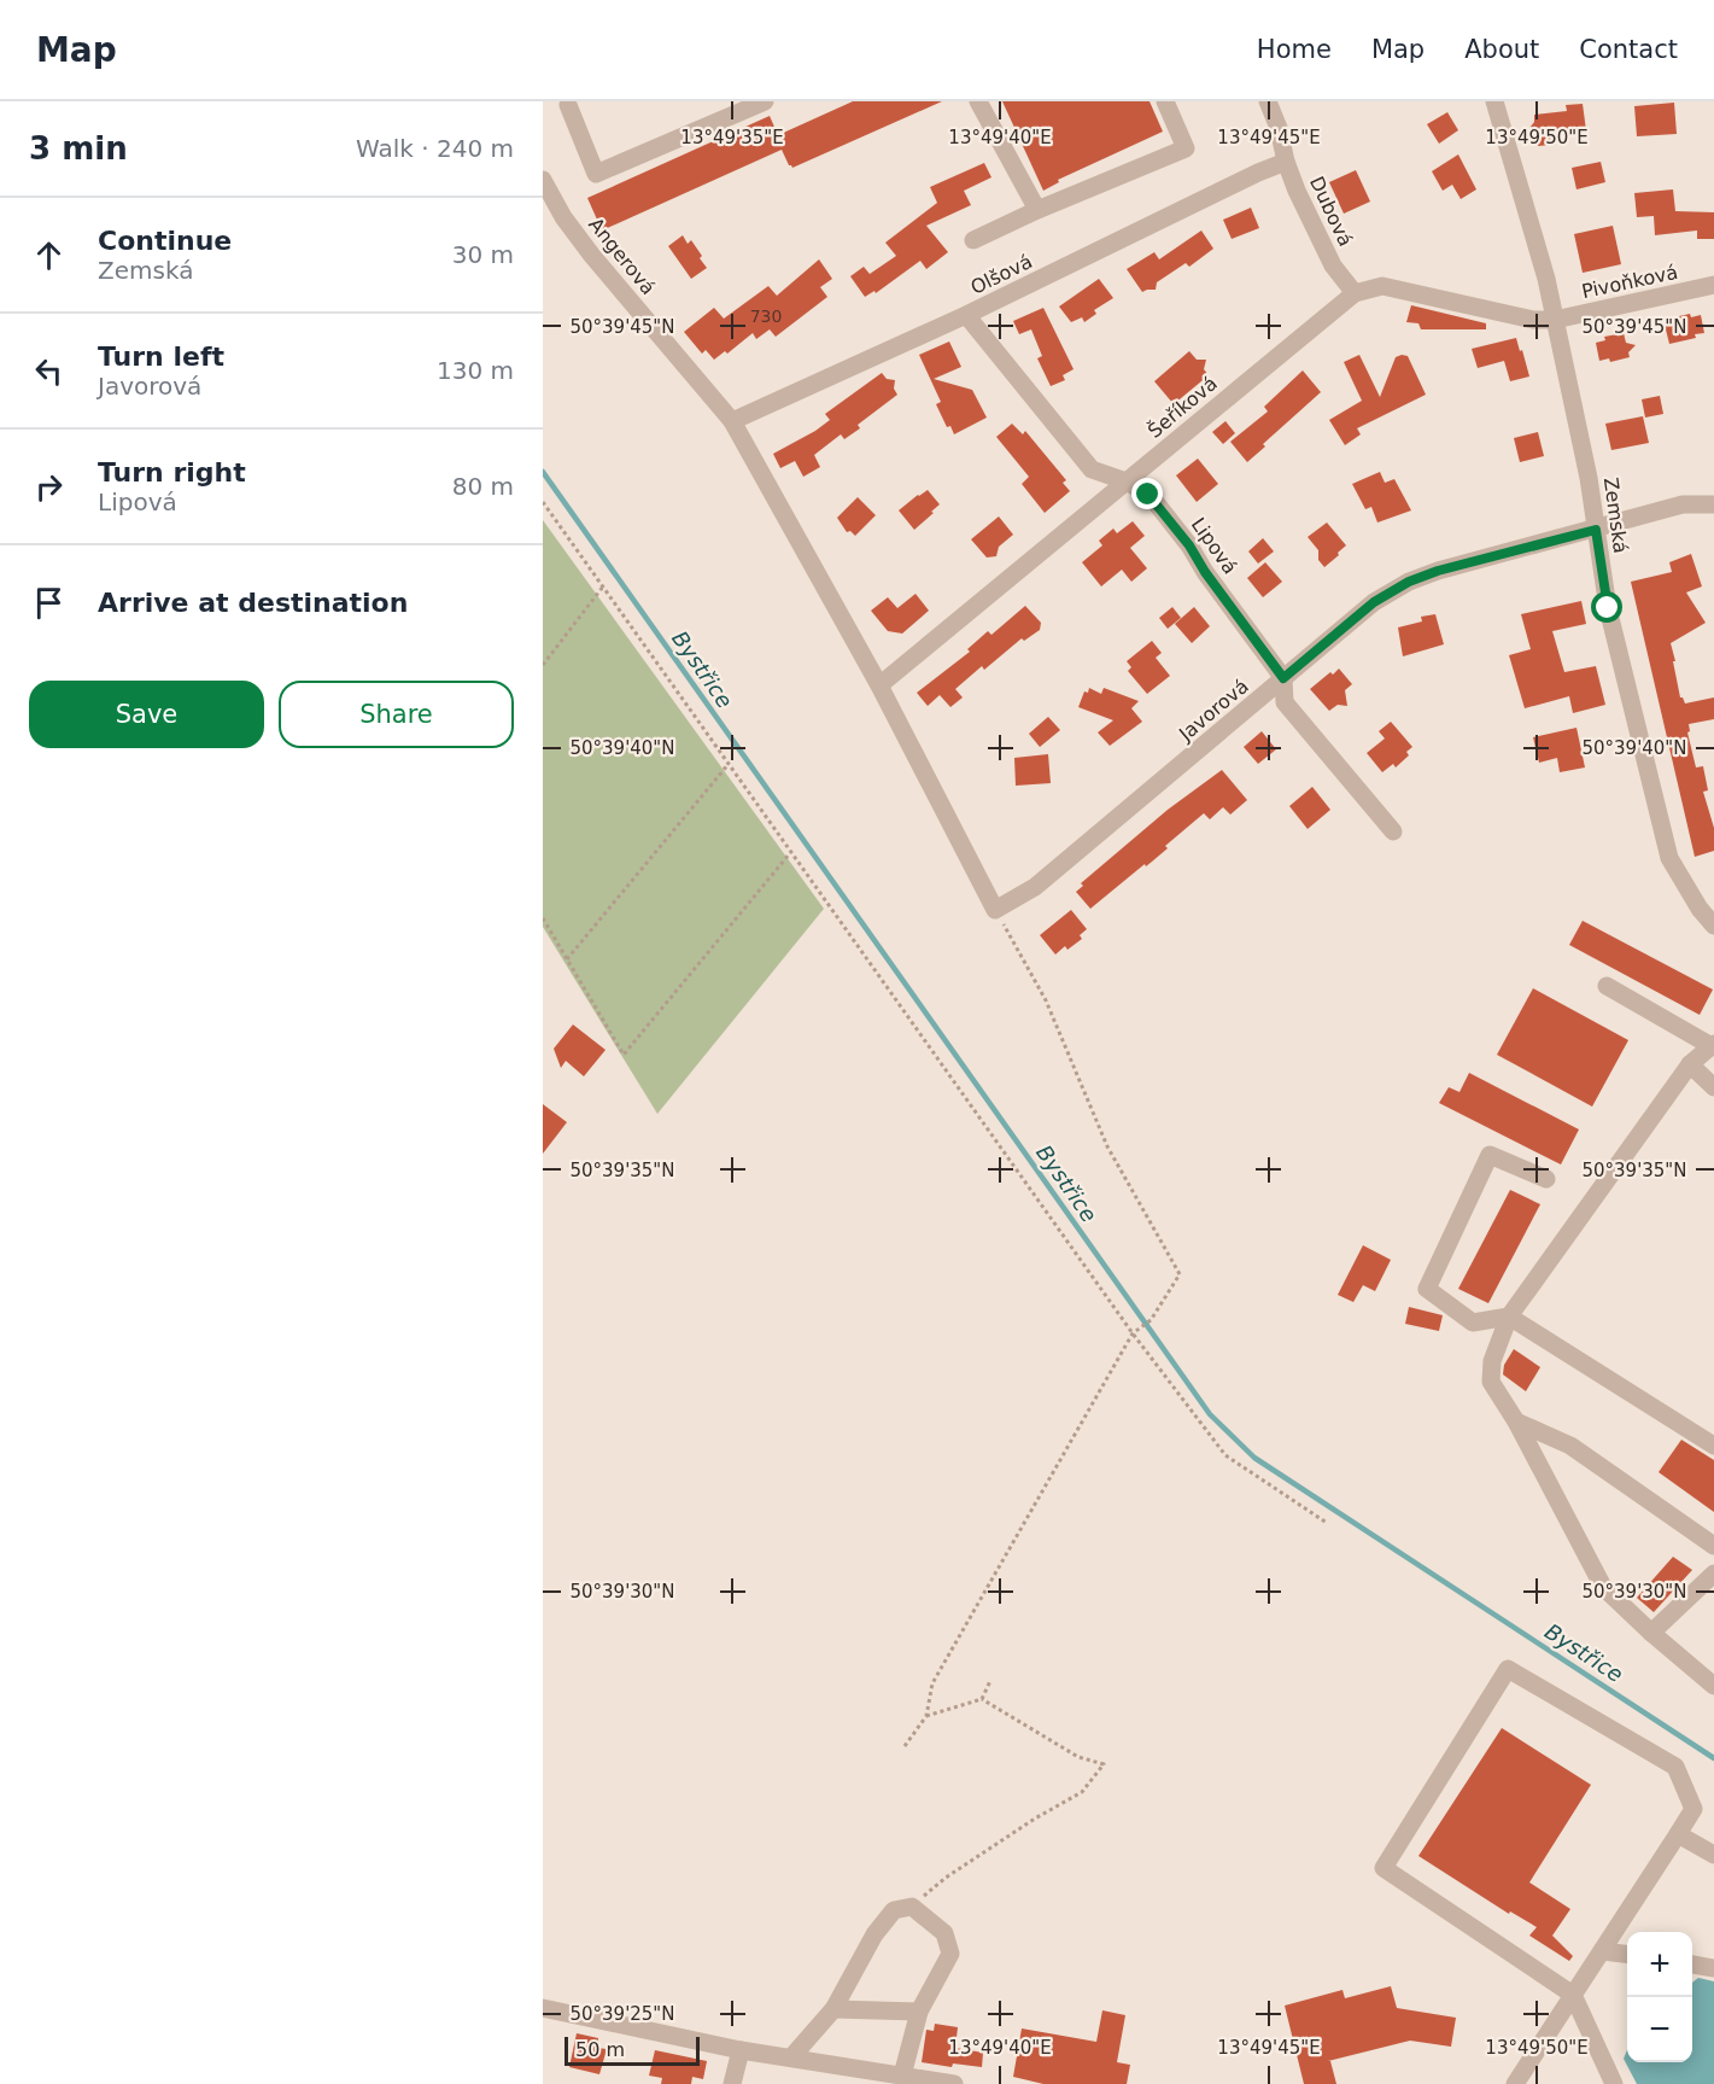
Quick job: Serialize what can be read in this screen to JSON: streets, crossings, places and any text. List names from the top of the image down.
{
  "streets": {
    "street": [
      "Dubová",
      "Angerová",
      "Olšová",
      "Pivoňková",
      "Šeříková",
      "Zemská",
      "Lipová",
      "Javorová"
    ]
  },
  "crossings": [
    ["Dubová", "Olšová"],
    ["Dubová", "Šeříková"],
    ["Angerová", "Olšová"],
    ["Angerová", "Šeříková"],
    ["Angerová", "Javorová"],
    ["Olšová", "Lipová"],
    ["Pivoňková", "Zemská"],
    ["Šeříková", "Lipová"],
    ["Zemská", "Javorová"],
    ["Lipová", "Javorová"]
  ],
  "water": ["Bystřice"],
  "house_numbers": ["730"],
  "scale_bar": "50 m",
  "page": {
    "header": "Map",
    "nav": [
      "Home",
      "Map",
      "About",
      "Contact"
    ],
    "heading": ["3 min", "Walk · 240 m"],
    "list": [
      ["Continue", "Zemská", "30 m"],
      ["Turn left", "Javorová", "130 m"],
      ["Turn right", "Lipová", "80 m"],
      "Arrive at destination"
    ],
    "buttons": ["Save", "Share"],
    "map_buttons": ["+", "−"],
    "scale": "50 m"
  },
  "coordinates": [
    "13°49'35\"E",
    "13°49'40\"E",
    "13°49'45\"E",
    "13°49'50\"E",
    "50°39'45\"N",
    "50°39'40\"N",
    "50°39'35\"N",
    "50°39'30\"N",
    "50°39'25\"N"
  ]
}
